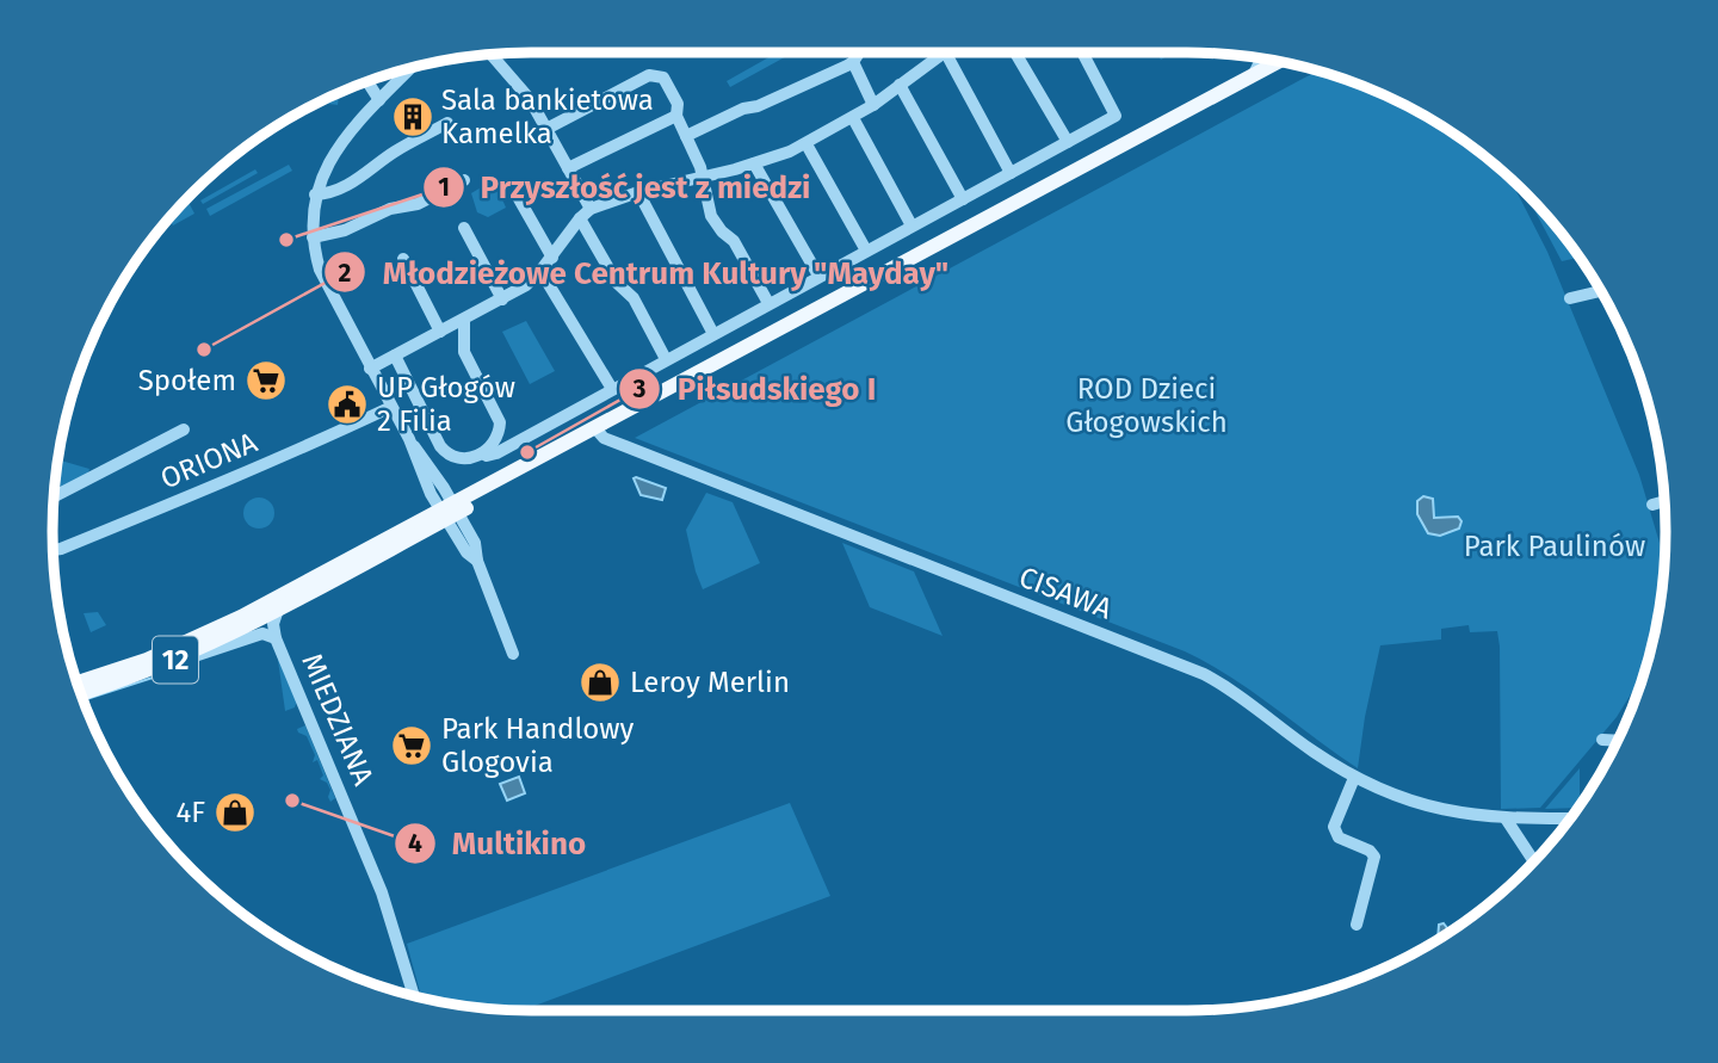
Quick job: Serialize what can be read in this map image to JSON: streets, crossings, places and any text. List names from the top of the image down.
{
  "streets": {
    "main road": ["12"],
    "street": ["ORIONA", "CISAWA", "MIEDZIANA"]
  },
  "crossings": [
    ["CISAWA", "12"]
  ],
  "parks": ["ROD Dzieci Głogowskich", "Park Paulinów"],
  "places": {
    "building": ["Sala bankietowa Kamelka"],
    "other": [
      "Przyszłość jest z miedzi",
      "Młodzieżowe Centrum Kultury \"Mayday\"",
      "Piłsudskiego I",
      "Multikino"
    ],
    "supermarket": ["Społem", "Park Handlowy Glogovia"],
    "public building": ["UP Głogów 2 Filia"],
    "shop": ["Leroy Merlin", "4F"]
  }
}
